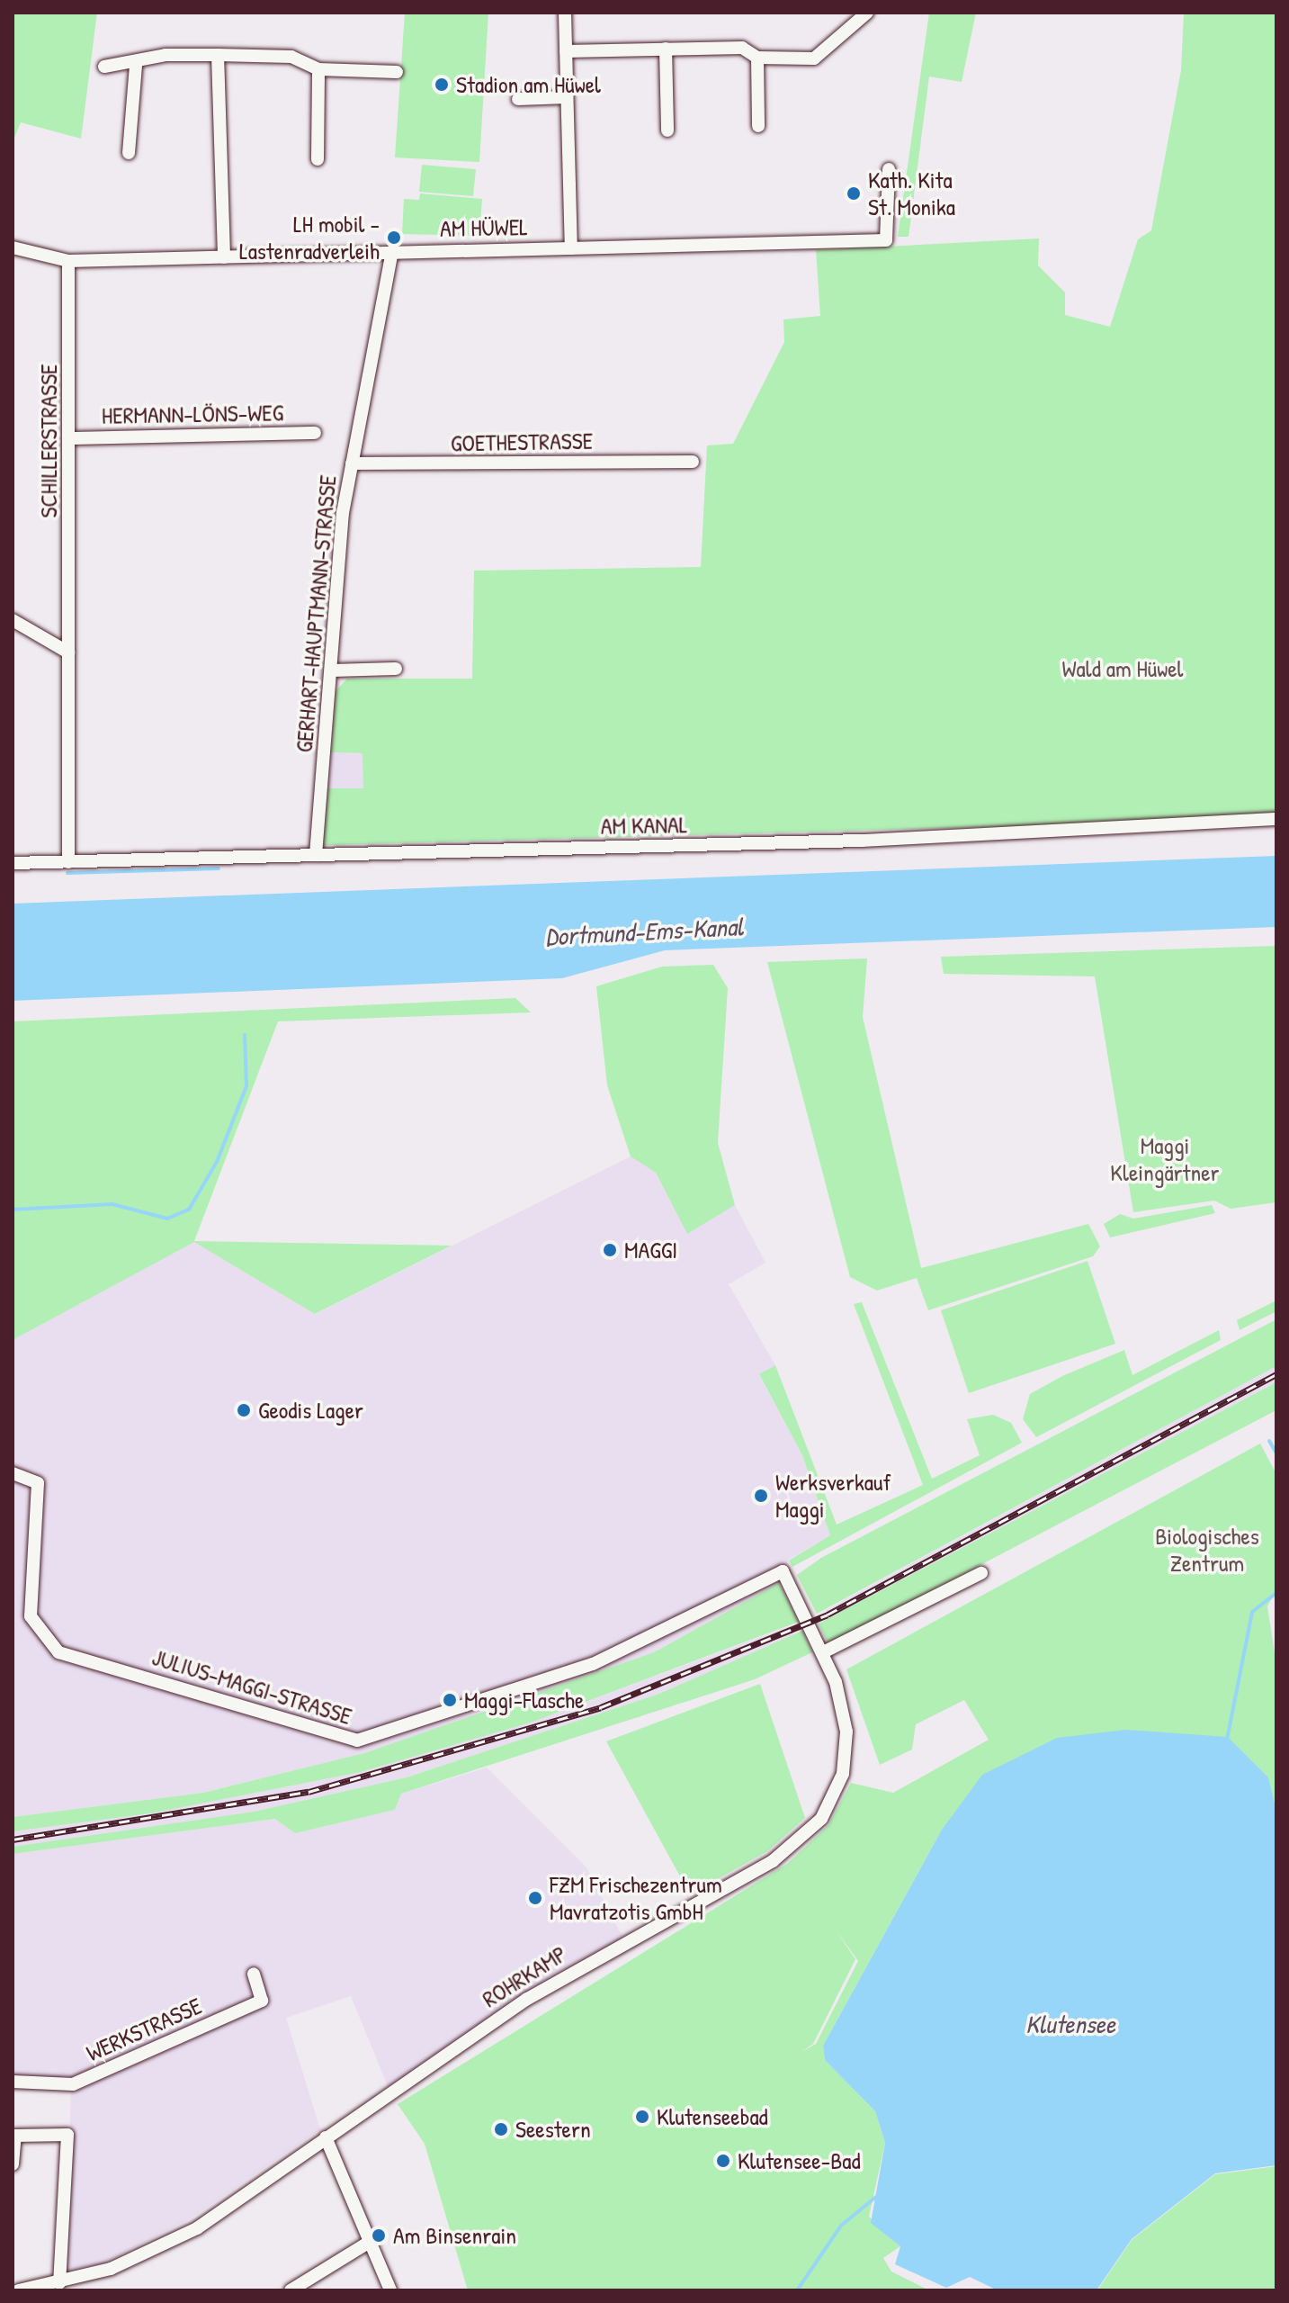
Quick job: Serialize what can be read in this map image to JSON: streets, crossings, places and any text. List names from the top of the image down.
{
  "streets": {
    "street": [
      "AM HÜWEL",
      "HERMANN-LÖNS-WEG",
      "SCHILLERSTRASSE",
      "GOETHESTRASSE",
      "GERHART-HAUPTMANN-STRASSE",
      "AM KANAL",
      "JULIUS-MAGGI-STRASSE",
      "ROHRKAMP",
      "WERKSTRASSE"
    ]
  },
  "crossings": [
    ["AM HÜWEL", "SCHILLERSTRASSE"],
    ["AM HÜWEL", "GERHART-HAUPTMANN-STRASSE"],
    ["HERMANN-LÖNS-WEG", "SCHILLERSTRASSE"],
    ["GOETHESTRASSE", "GERHART-HAUPTMANN-STRASSE"],
    ["GERHART-HAUPTMANN-STRASSE", "AM KANAL"],
    ["JULIUS-MAGGI-STRASSE", "ROHRKAMP"]
  ],
  "water": ["Dortmund-Ems-Kanal", "Klutensee"],
  "parks": ["Wald am Hüwel", "Maggi Kleingärtner", "Biologisches Zentrum"],
  "places": [
    "Stadion am Hüwel",
    "Kath. Kita St. Monika",
    "LH mobil - Lastenradverleih",
    "MAGGI",
    "Geodis Lager",
    "Werksverkauf Maggi",
    "Maggi-Flasche",
    "FZM Frischezentrum Mavratzotis GmbH",
    "Klutenseebad",
    "Seestern",
    "Klutensee-Bad",
    "Am Binsenrain"
  ]
}
